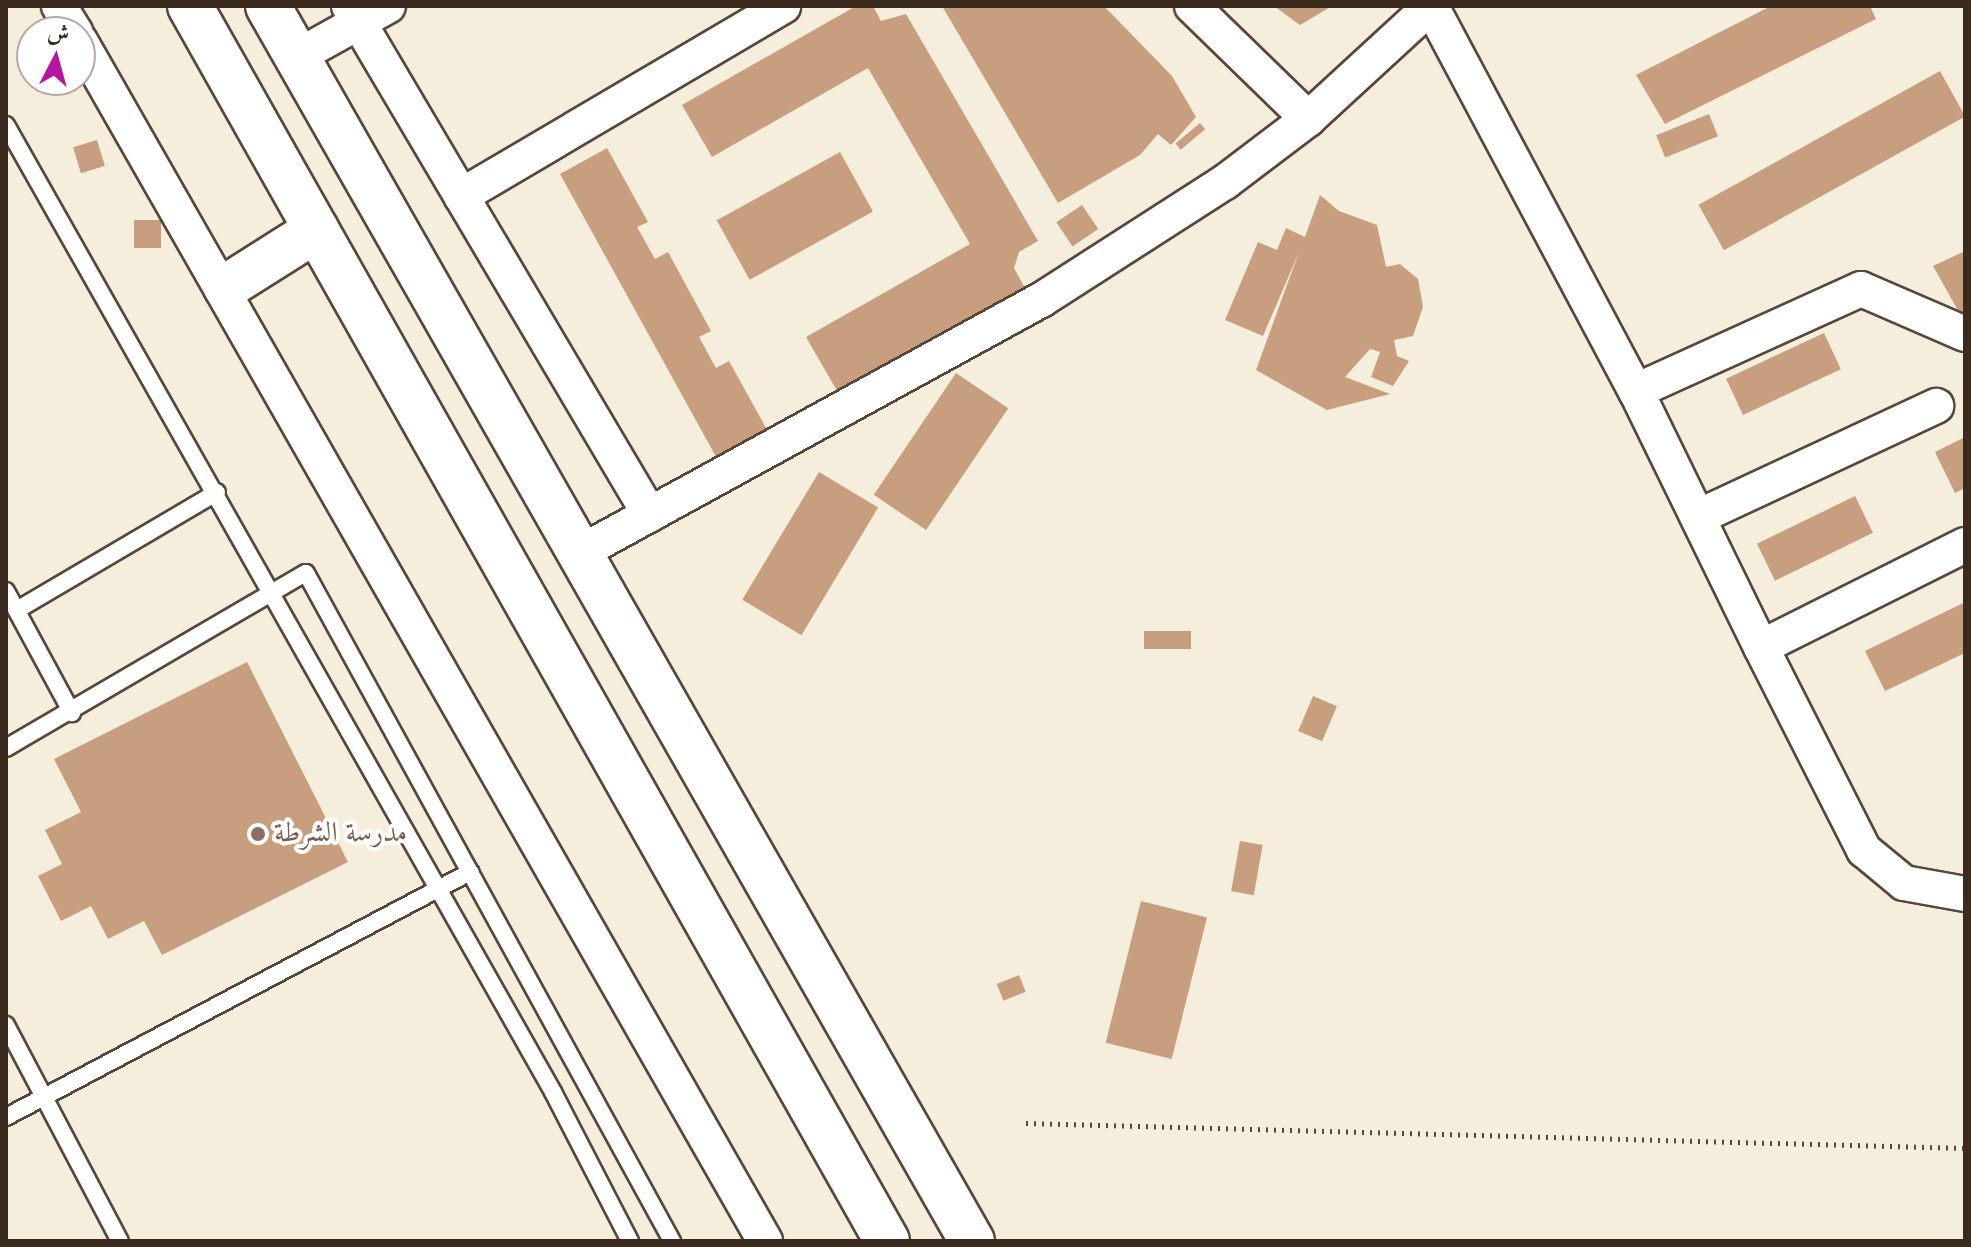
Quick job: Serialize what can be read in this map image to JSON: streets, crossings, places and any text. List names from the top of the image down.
{
  "places": ["مدرسة الشرطة"],
  "north": "top"
}
